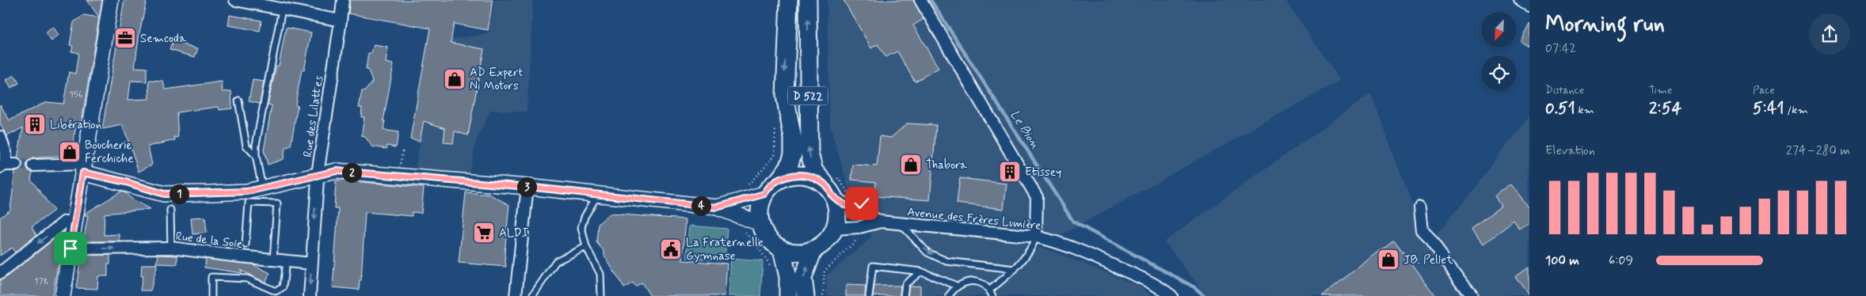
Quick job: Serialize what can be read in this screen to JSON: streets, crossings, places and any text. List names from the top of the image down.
{
  "streets": {
    "main road": ["D 522"],
    "street": ["Rue des Lilattes", "Avenue des Frères Lumière", "Rue de la Soie"]
  },
  "crossings": [
    ["D 522", "Avenue des Frères Lumière"],
    ["Rue des Lilattes", "Rue de la Soie"]
  ],
  "water": ["Le Bion"],
  "places": {
    "office": ["Semcoda"],
    "shop": [
      "AD Expert Ni Motors",
      "Boucherie Ferchiche",
      "Thabora",
      "JB. Pellet"
    ],
    "building": ["Libération", "Etissey"],
    "supermarket": ["ALDI"],
    "public building": ["La Fraternelle Gymnase"]
  },
  "house_numbers": ["156", "178"],
  "north": "bottom left",
  "page": {
    "heading": ["Morning run", "07:42"],
    "stats": [
      ["Distance", "0.51 km"],
      ["Time", "2:54"],
      ["Pace", "5:41 /km"]
    ],
    "chart": ["Elevation", "274–280 m"],
    "pins": [
      "2",
      "3",
      "1",
      "4"
    ],
    "list": [
      {
        "name": "100 m",
        "note": "6:09"
      }
    ]
  }
}
